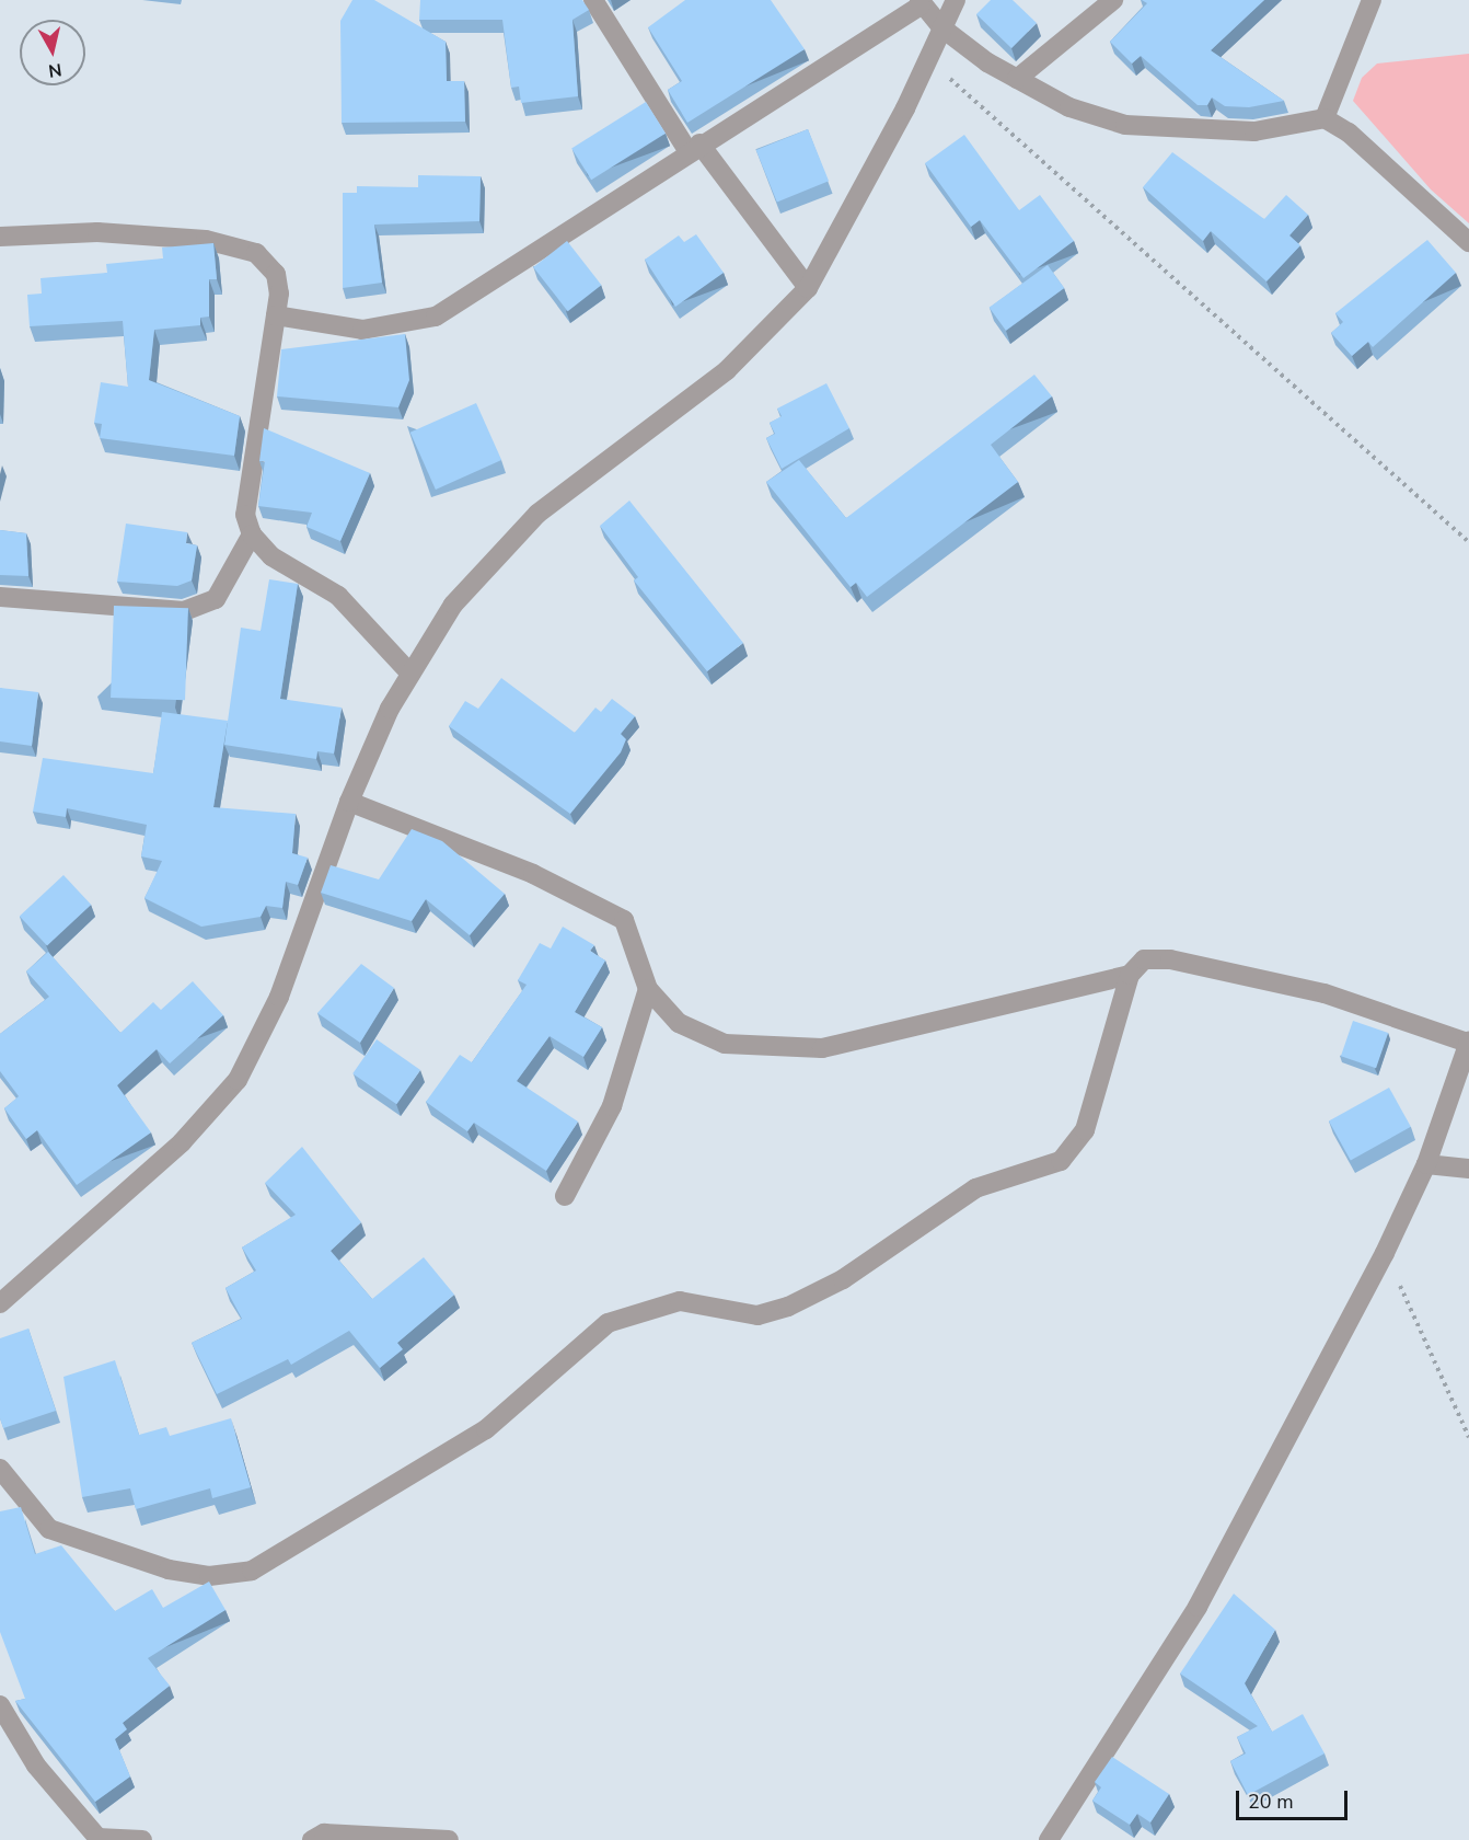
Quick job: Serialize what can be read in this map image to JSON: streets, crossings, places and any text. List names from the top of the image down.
{
  "scale_bar": "20 m",
  "north": "bottom"
}
